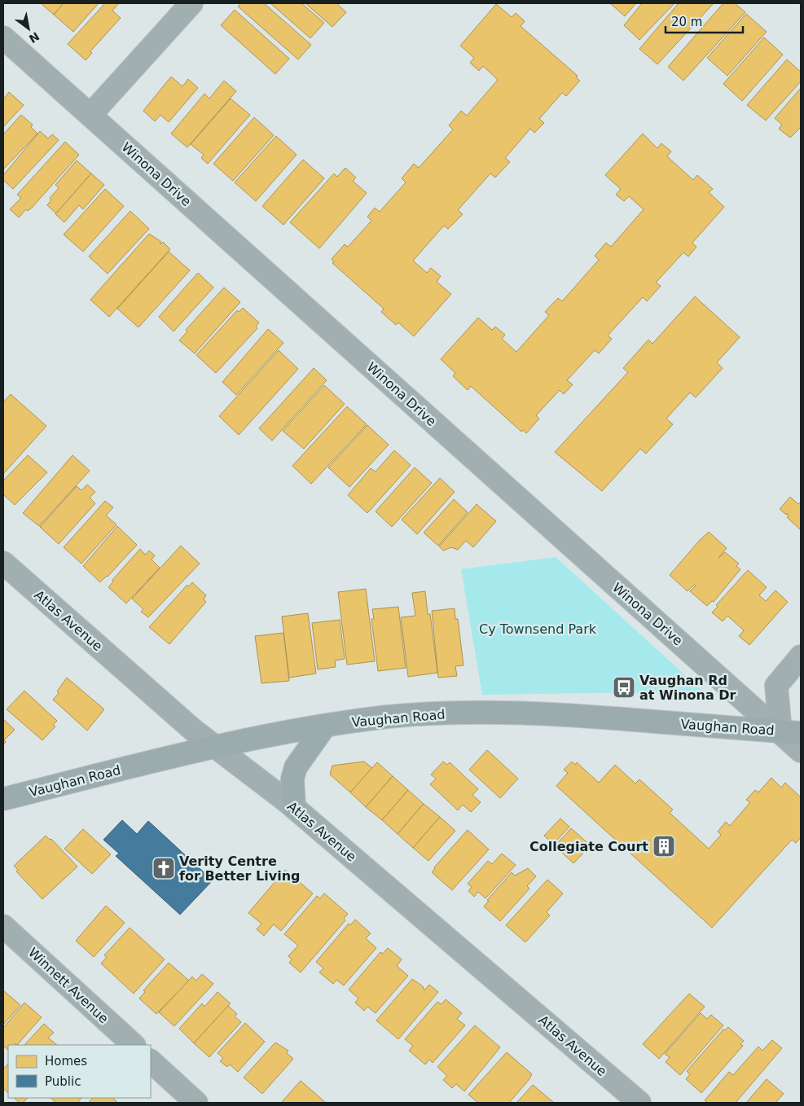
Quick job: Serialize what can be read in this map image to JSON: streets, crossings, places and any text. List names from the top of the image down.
{
  "streets": {
    "street": [
      "Winona Drive",
      "Atlas Avenue",
      "Vaughan Road",
      "Winnett Avenue"
    ]
  },
  "crossings": [
    ["Winona Drive", "Vaughan Road"],
    ["Atlas Avenue", "Vaughan Road"]
  ],
  "parks": ["Cy Townsend Park"],
  "places": {
    "bus stop": ["Vaughan Rd at Winona Dr"],
    "building": ["Collegiate Court"],
    "church": ["Verity Centre for Better Living"]
  },
  "legend": ["Homes", "Public"],
  "scale_bar": "20 m",
  "north": "bottom right"
}
